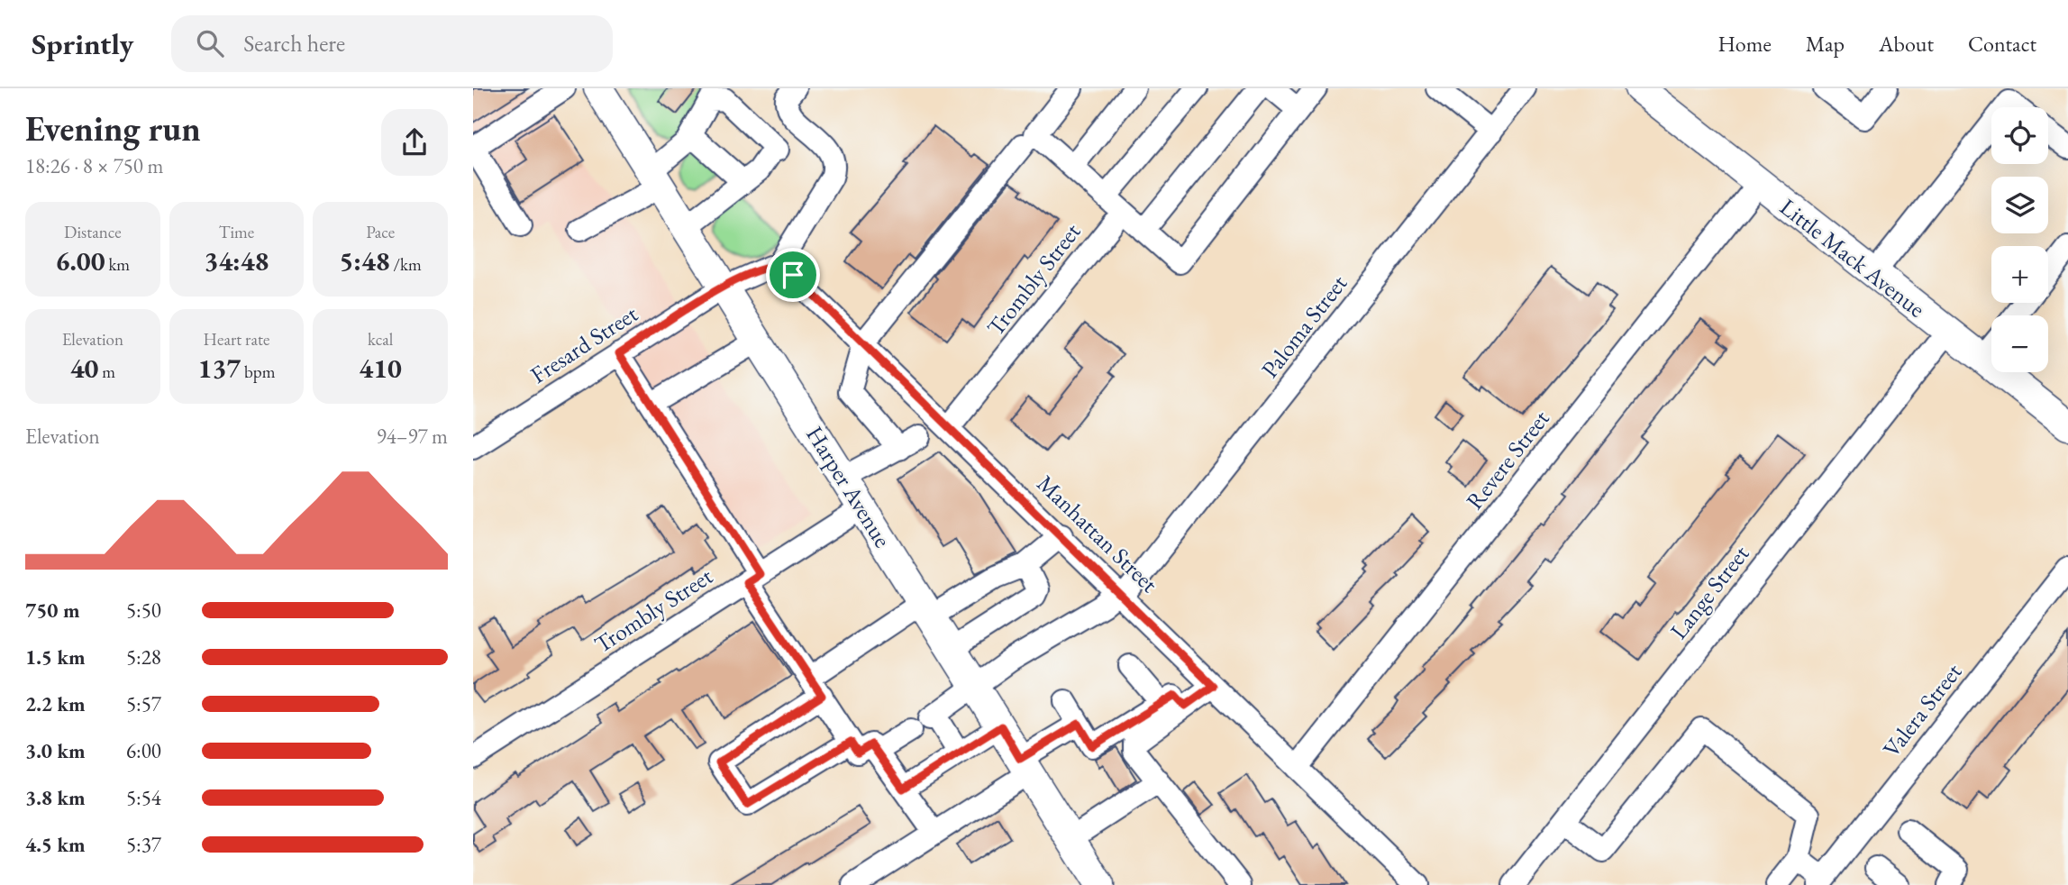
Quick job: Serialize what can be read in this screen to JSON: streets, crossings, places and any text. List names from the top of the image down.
{
  "streets": {
    "main road": ["Little Mack Avenue", "Harper Avenue"],
    "street": [
      "Trombly Street",
      "Paloma Street",
      "Fresard Street",
      "Revere Street",
      "Manhattan Street",
      "Lange Street",
      "Valera Street"
    ]
  },
  "crossings": [
    ["Little Mack Avenue", "Revere Street"],
    ["Little Mack Avenue", "Lange Street"],
    ["Trombly Street", "Harper Avenue"],
    ["Trombly Street", "Manhattan Street"],
    ["Paloma Street", "Harper Avenue"],
    ["Paloma Street", "Manhattan Street"],
    ["Fresard Street", "Harper Avenue"],
    ["Revere Street", "Manhattan Street"]
  ],
  "page": {
    "header": "Sprintly",
    "search": "Search here",
    "nav": [
      "Home",
      "Map",
      "About",
      "Contact"
    ],
    "heading": ["Evening run", "18:26 · 8 × 750 m"],
    "map_buttons": ["+", "−"],
    "stats": [
      ["Distance", "6.00 km"],
      ["Time", "34:48"],
      ["Pace", "5:48 /km"],
      ["Elevation", "40 m"],
      ["Heart rate", "137 bpm"],
      ["kcal", "410"]
    ],
    "chart": ["Elevation", "94–97 m"],
    "list": [
      {
        "name": "750 m",
        "note": "5:50"
      },
      {
        "name": "1.5 km",
        "note": "5:28"
      },
      {
        "name": "2.2 km",
        "note": "5:57"
      },
      {
        "name": "3.0 km",
        "note": "6:00"
      },
      {
        "name": "3.8 km",
        "note": "5:54"
      },
      {
        "name": "4.5 km",
        "note": "5:37"
      }
    ]
  }
}
